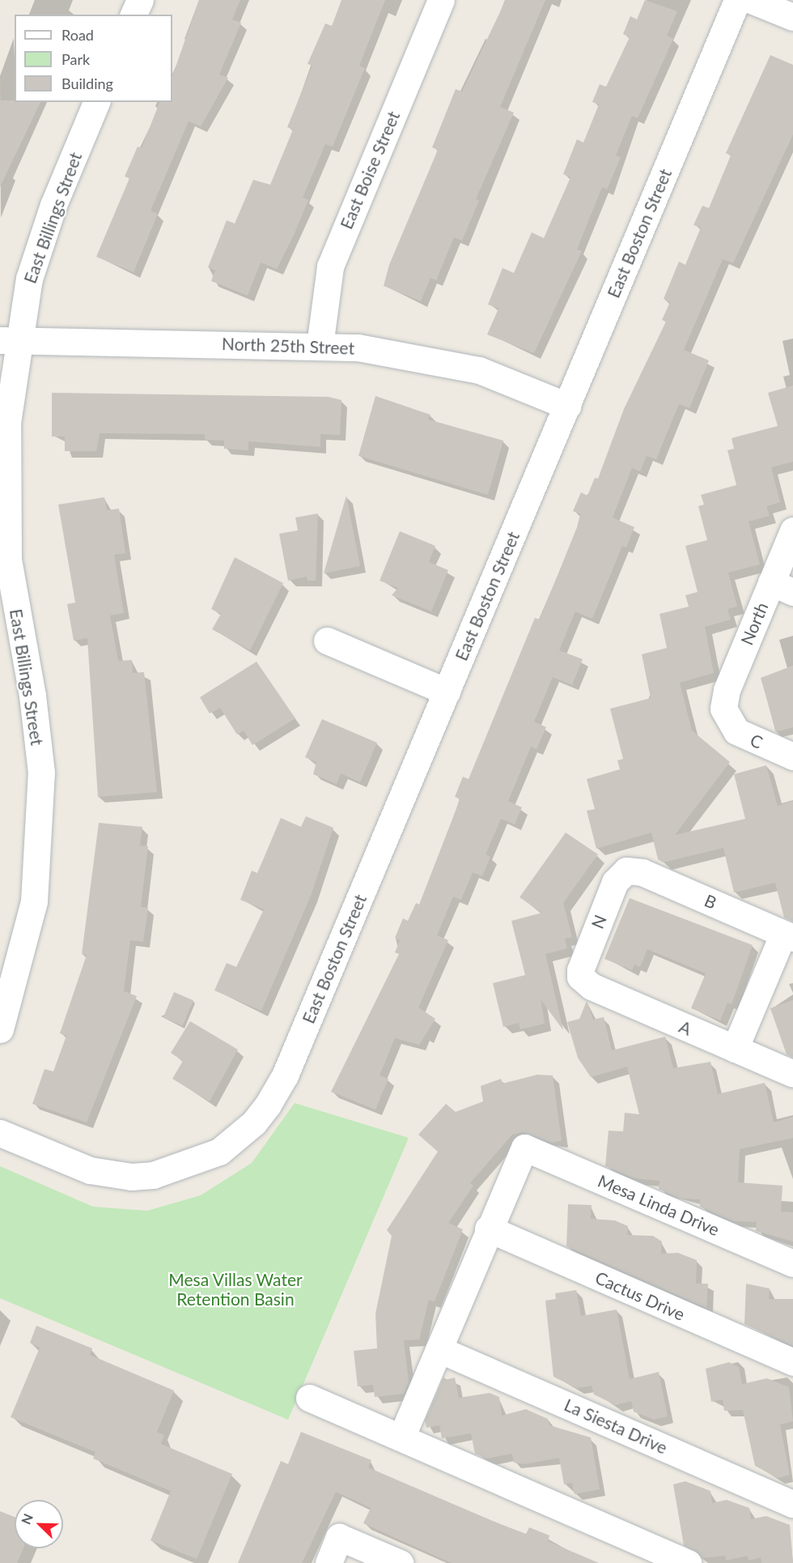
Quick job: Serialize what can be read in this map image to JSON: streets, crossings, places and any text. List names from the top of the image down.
{
  "streets": {
    "street": [
      "East Boise Street",
      "East Billings Street",
      "East Boston Street",
      "North 25th Street",
      "North",
      "C",
      "B",
      "N",
      "A",
      "Mesa Linda Drive",
      "Cactus Drive",
      "La Siesta Drive"
    ]
  },
  "crossings": [
    ["East Boise Street", "North 25th Street"],
    ["East Billings Street", "North 25th Street"],
    ["East Boston Street", "North 25th Street"],
    ["North", "C"],
    ["B", "N"],
    ["N", "A"],
    ["Mesa Linda Drive", "Cactus Drive"]
  ],
  "parks": ["Mesa Villas Water Retention Basin"],
  "legend": ["Road", "Park", "Building"],
  "north": "top left"
}
